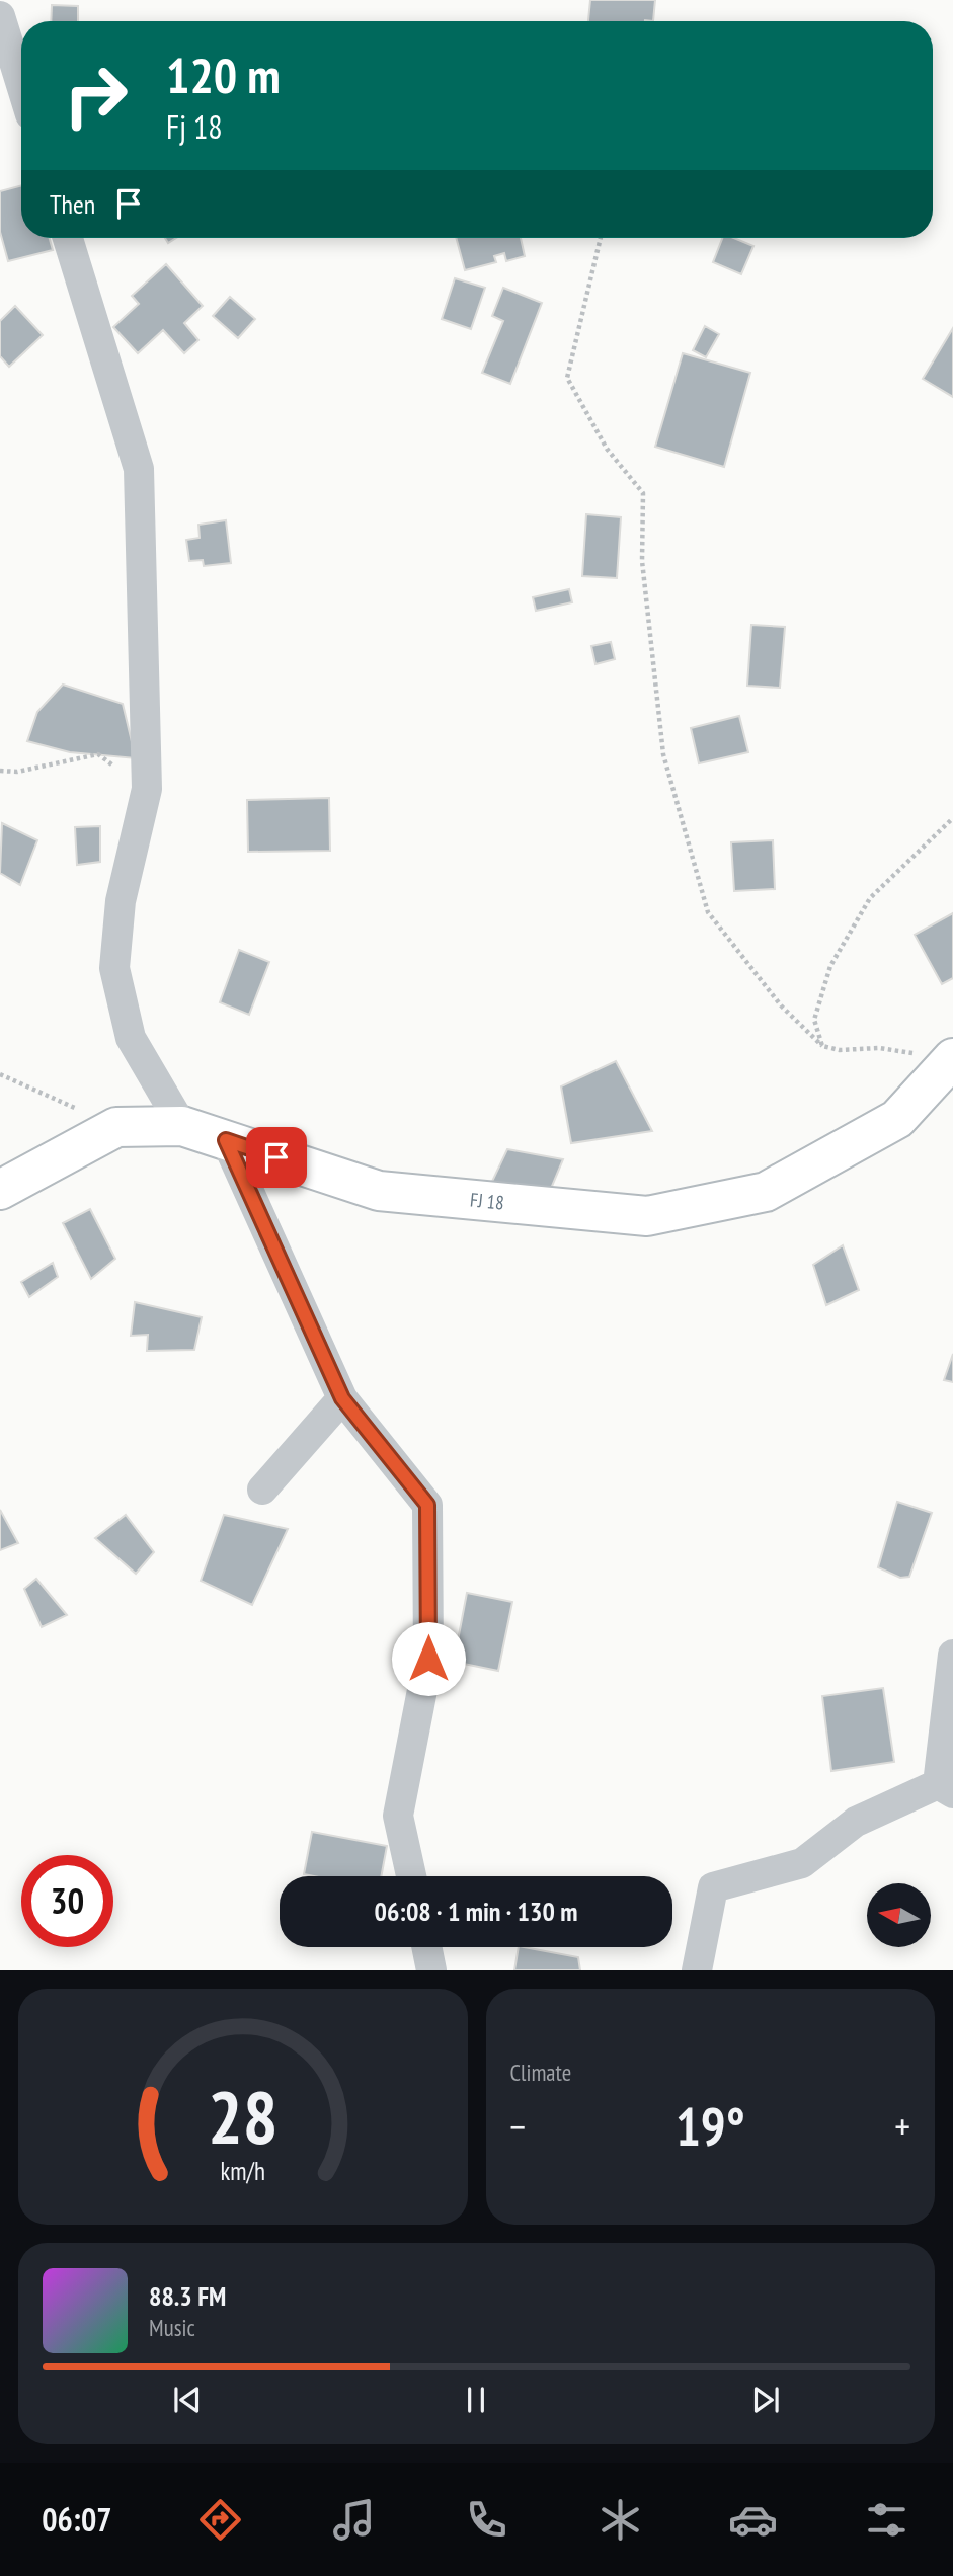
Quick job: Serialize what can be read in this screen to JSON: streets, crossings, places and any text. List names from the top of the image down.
{
  "streets": {
    "street": ["FJ 18"]
  },
  "north": "left",
  "page": {
    "turn": ["120 m", "Fj 18"],
    "then": "Then",
    "limit": "30",
    "trip": "06:08 · 1 min · 130 m",
    "tile": "Climate",
    "heat": ["−", "19°", "+"],
    "song": ["88.3 FM", "Music"],
    "tabs": "06:07",
    "gauge": ["28", "km/h"]
  }
}
